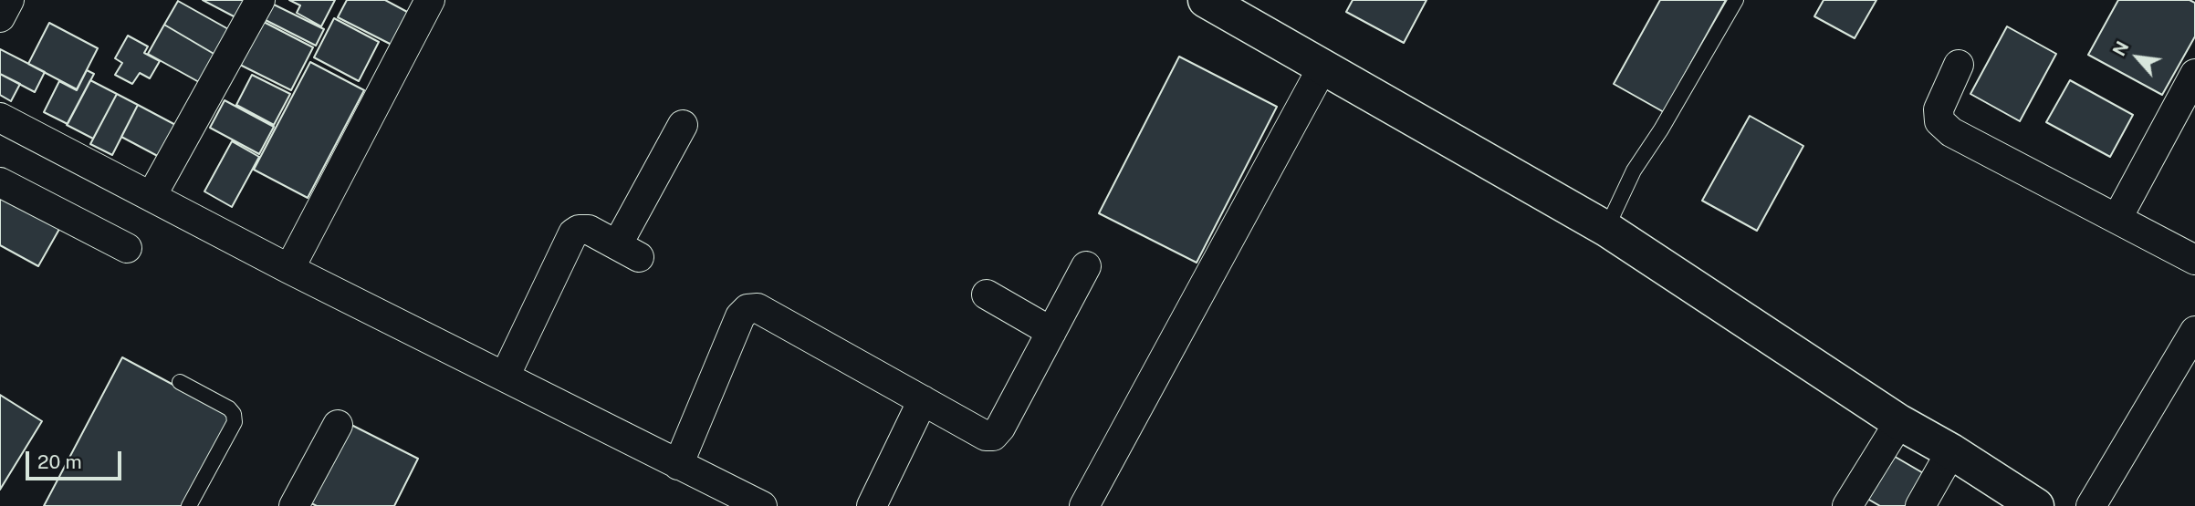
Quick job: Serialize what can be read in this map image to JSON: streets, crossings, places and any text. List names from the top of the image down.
{
  "scale_bar": "20 m",
  "north": "top left"
}
